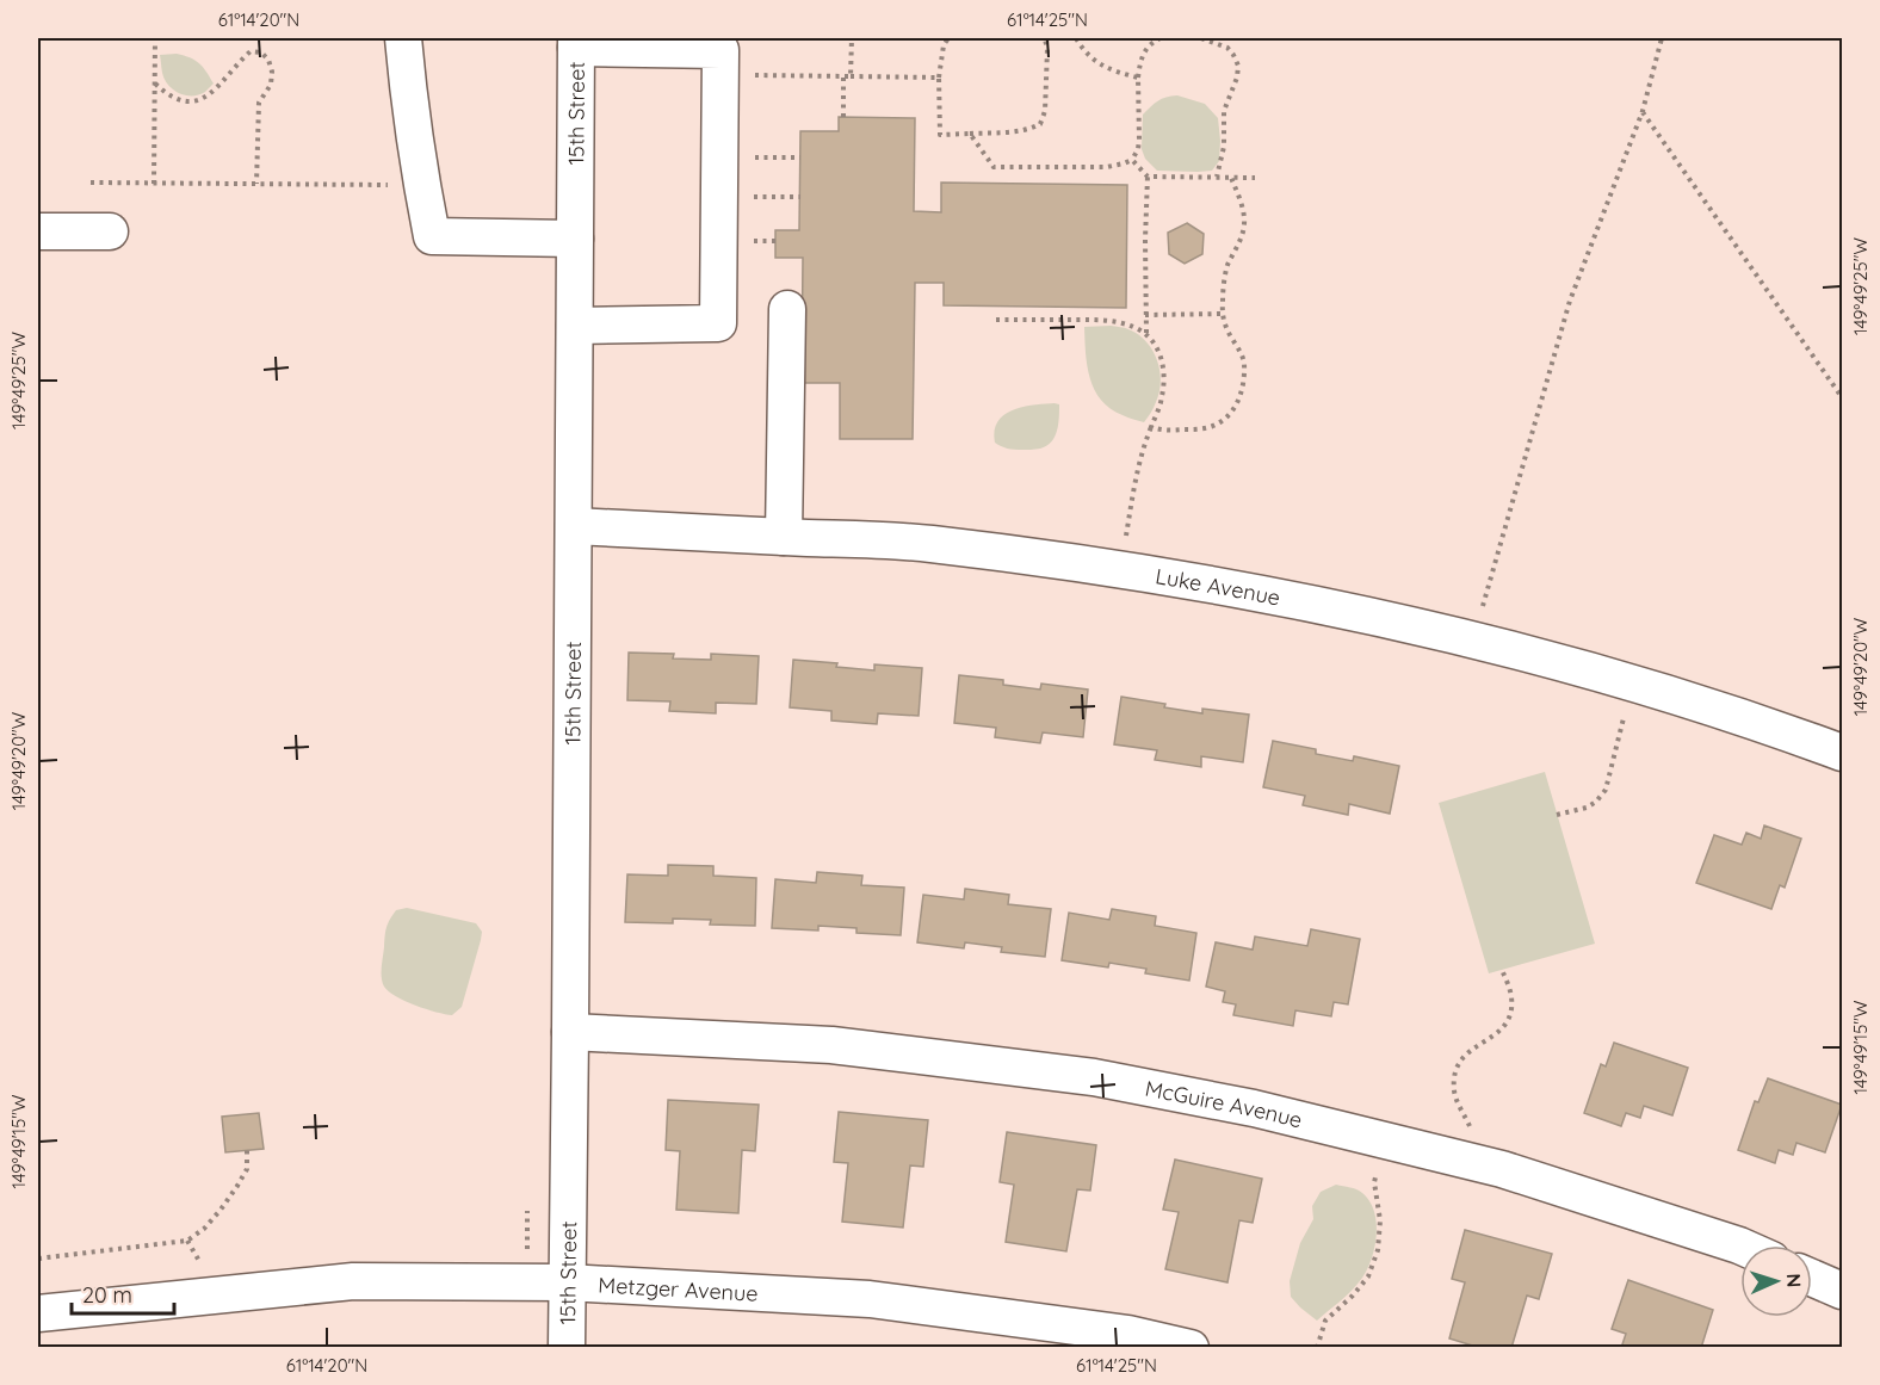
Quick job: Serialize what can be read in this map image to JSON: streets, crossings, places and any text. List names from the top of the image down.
{
  "streets": {
    "street": [
      "15th Street",
      "Luke Avenue",
      "McGuire Avenue",
      "Metzger Avenue"
    ]
  },
  "crossings": [
    ["15th Street", "Luke Avenue"],
    ["15th Street", "McGuire Avenue"],
    ["15th Street", "Metzger Avenue"]
  ],
  "scale_bar": "20 m",
  "north": "right",
  "coordinates": [
    "61°14'20\"N",
    "61°14'25\"N",
    "149°49'25\"W",
    "149°49'20\"W",
    "149°49'15\"W"
  ]
}
